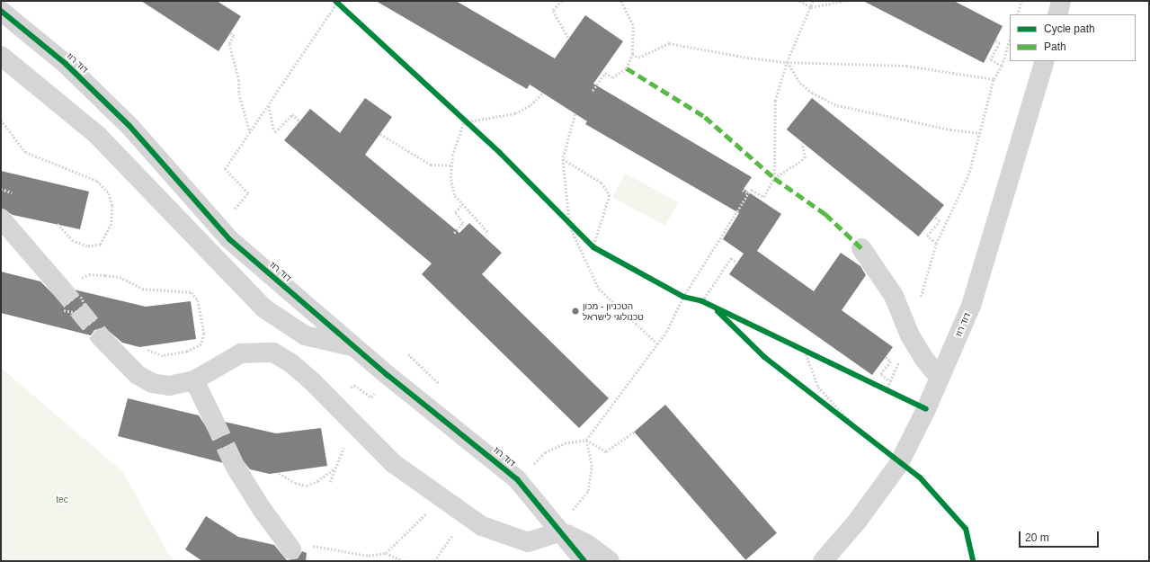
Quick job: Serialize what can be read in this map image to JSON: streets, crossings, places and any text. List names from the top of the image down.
{
  "streets": {
    "street": ["דוד רוז"]
  },
  "parks": ["tec"],
  "places": ["הטכניון - מכון טכנולוגי לישראל"],
  "legend": ["Cycle path", "Path"],
  "scale_bar": "20 m"
}
